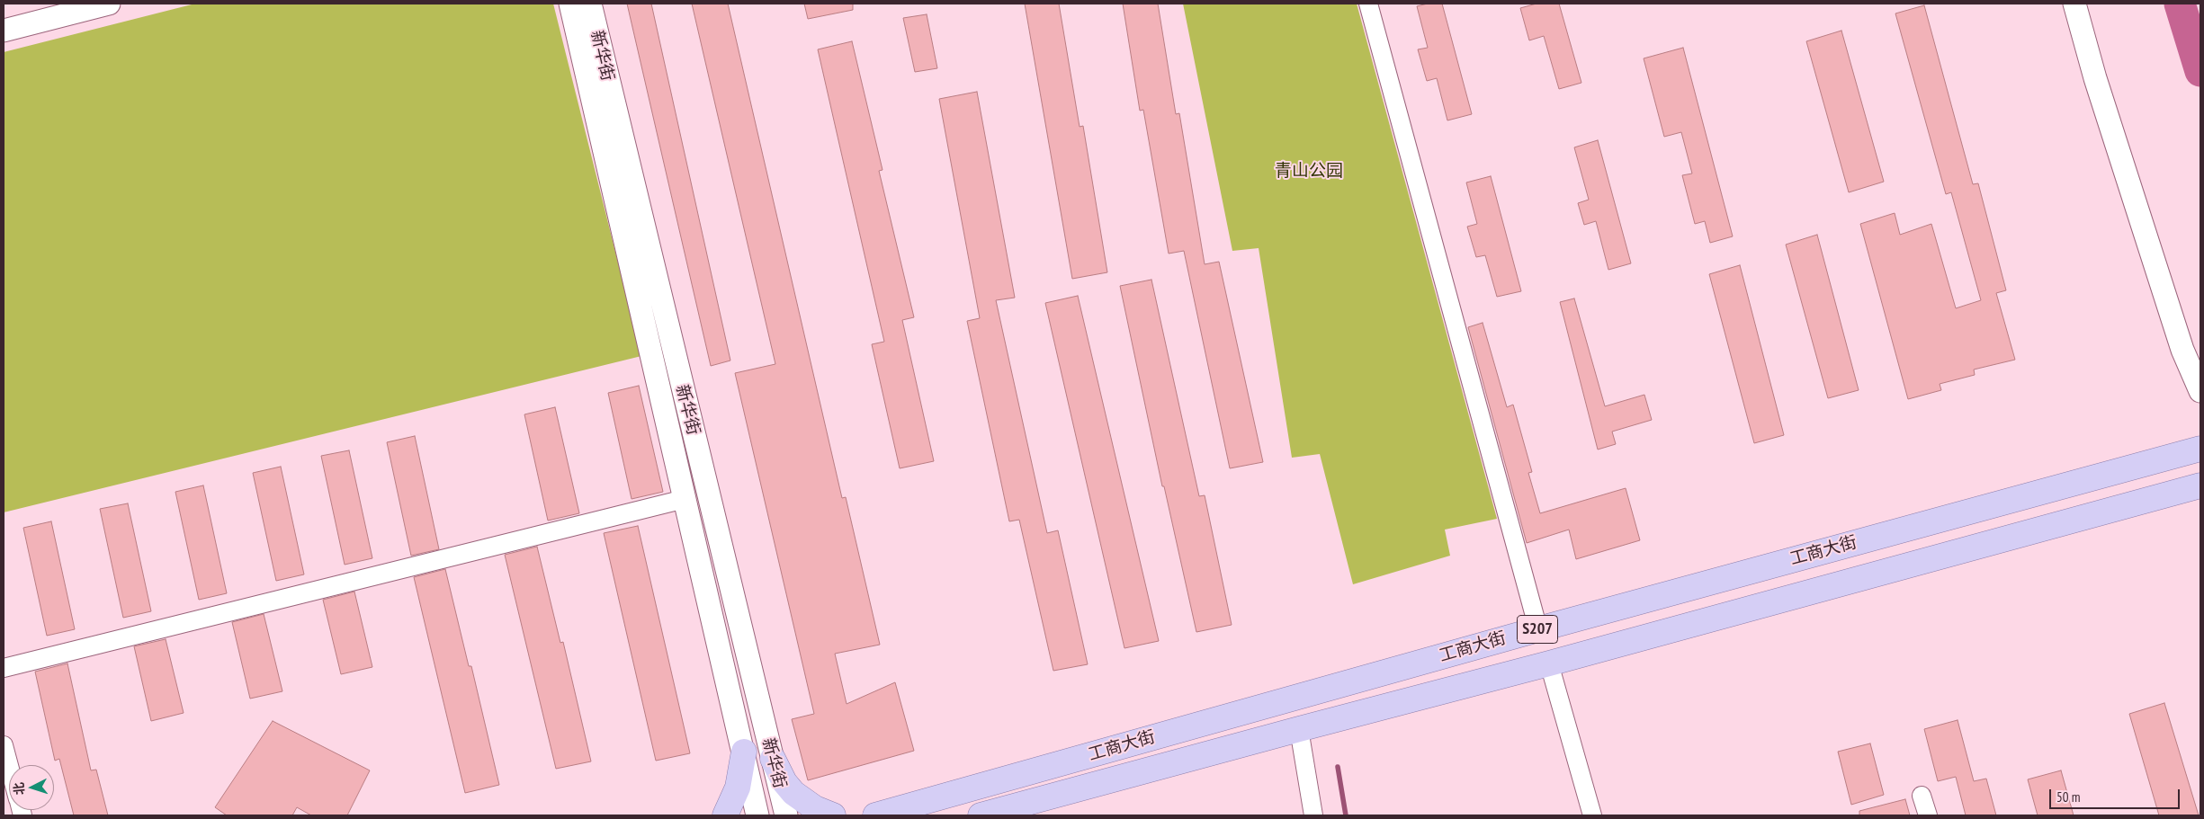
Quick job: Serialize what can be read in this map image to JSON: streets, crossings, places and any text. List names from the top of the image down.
{
  "streets": {
    "main road": ["工商大街", "S207"],
    "street": ["新华街"]
  },
  "parks": ["青山公园"],
  "scale_bar": "50 m",
  "north": "left"
}
